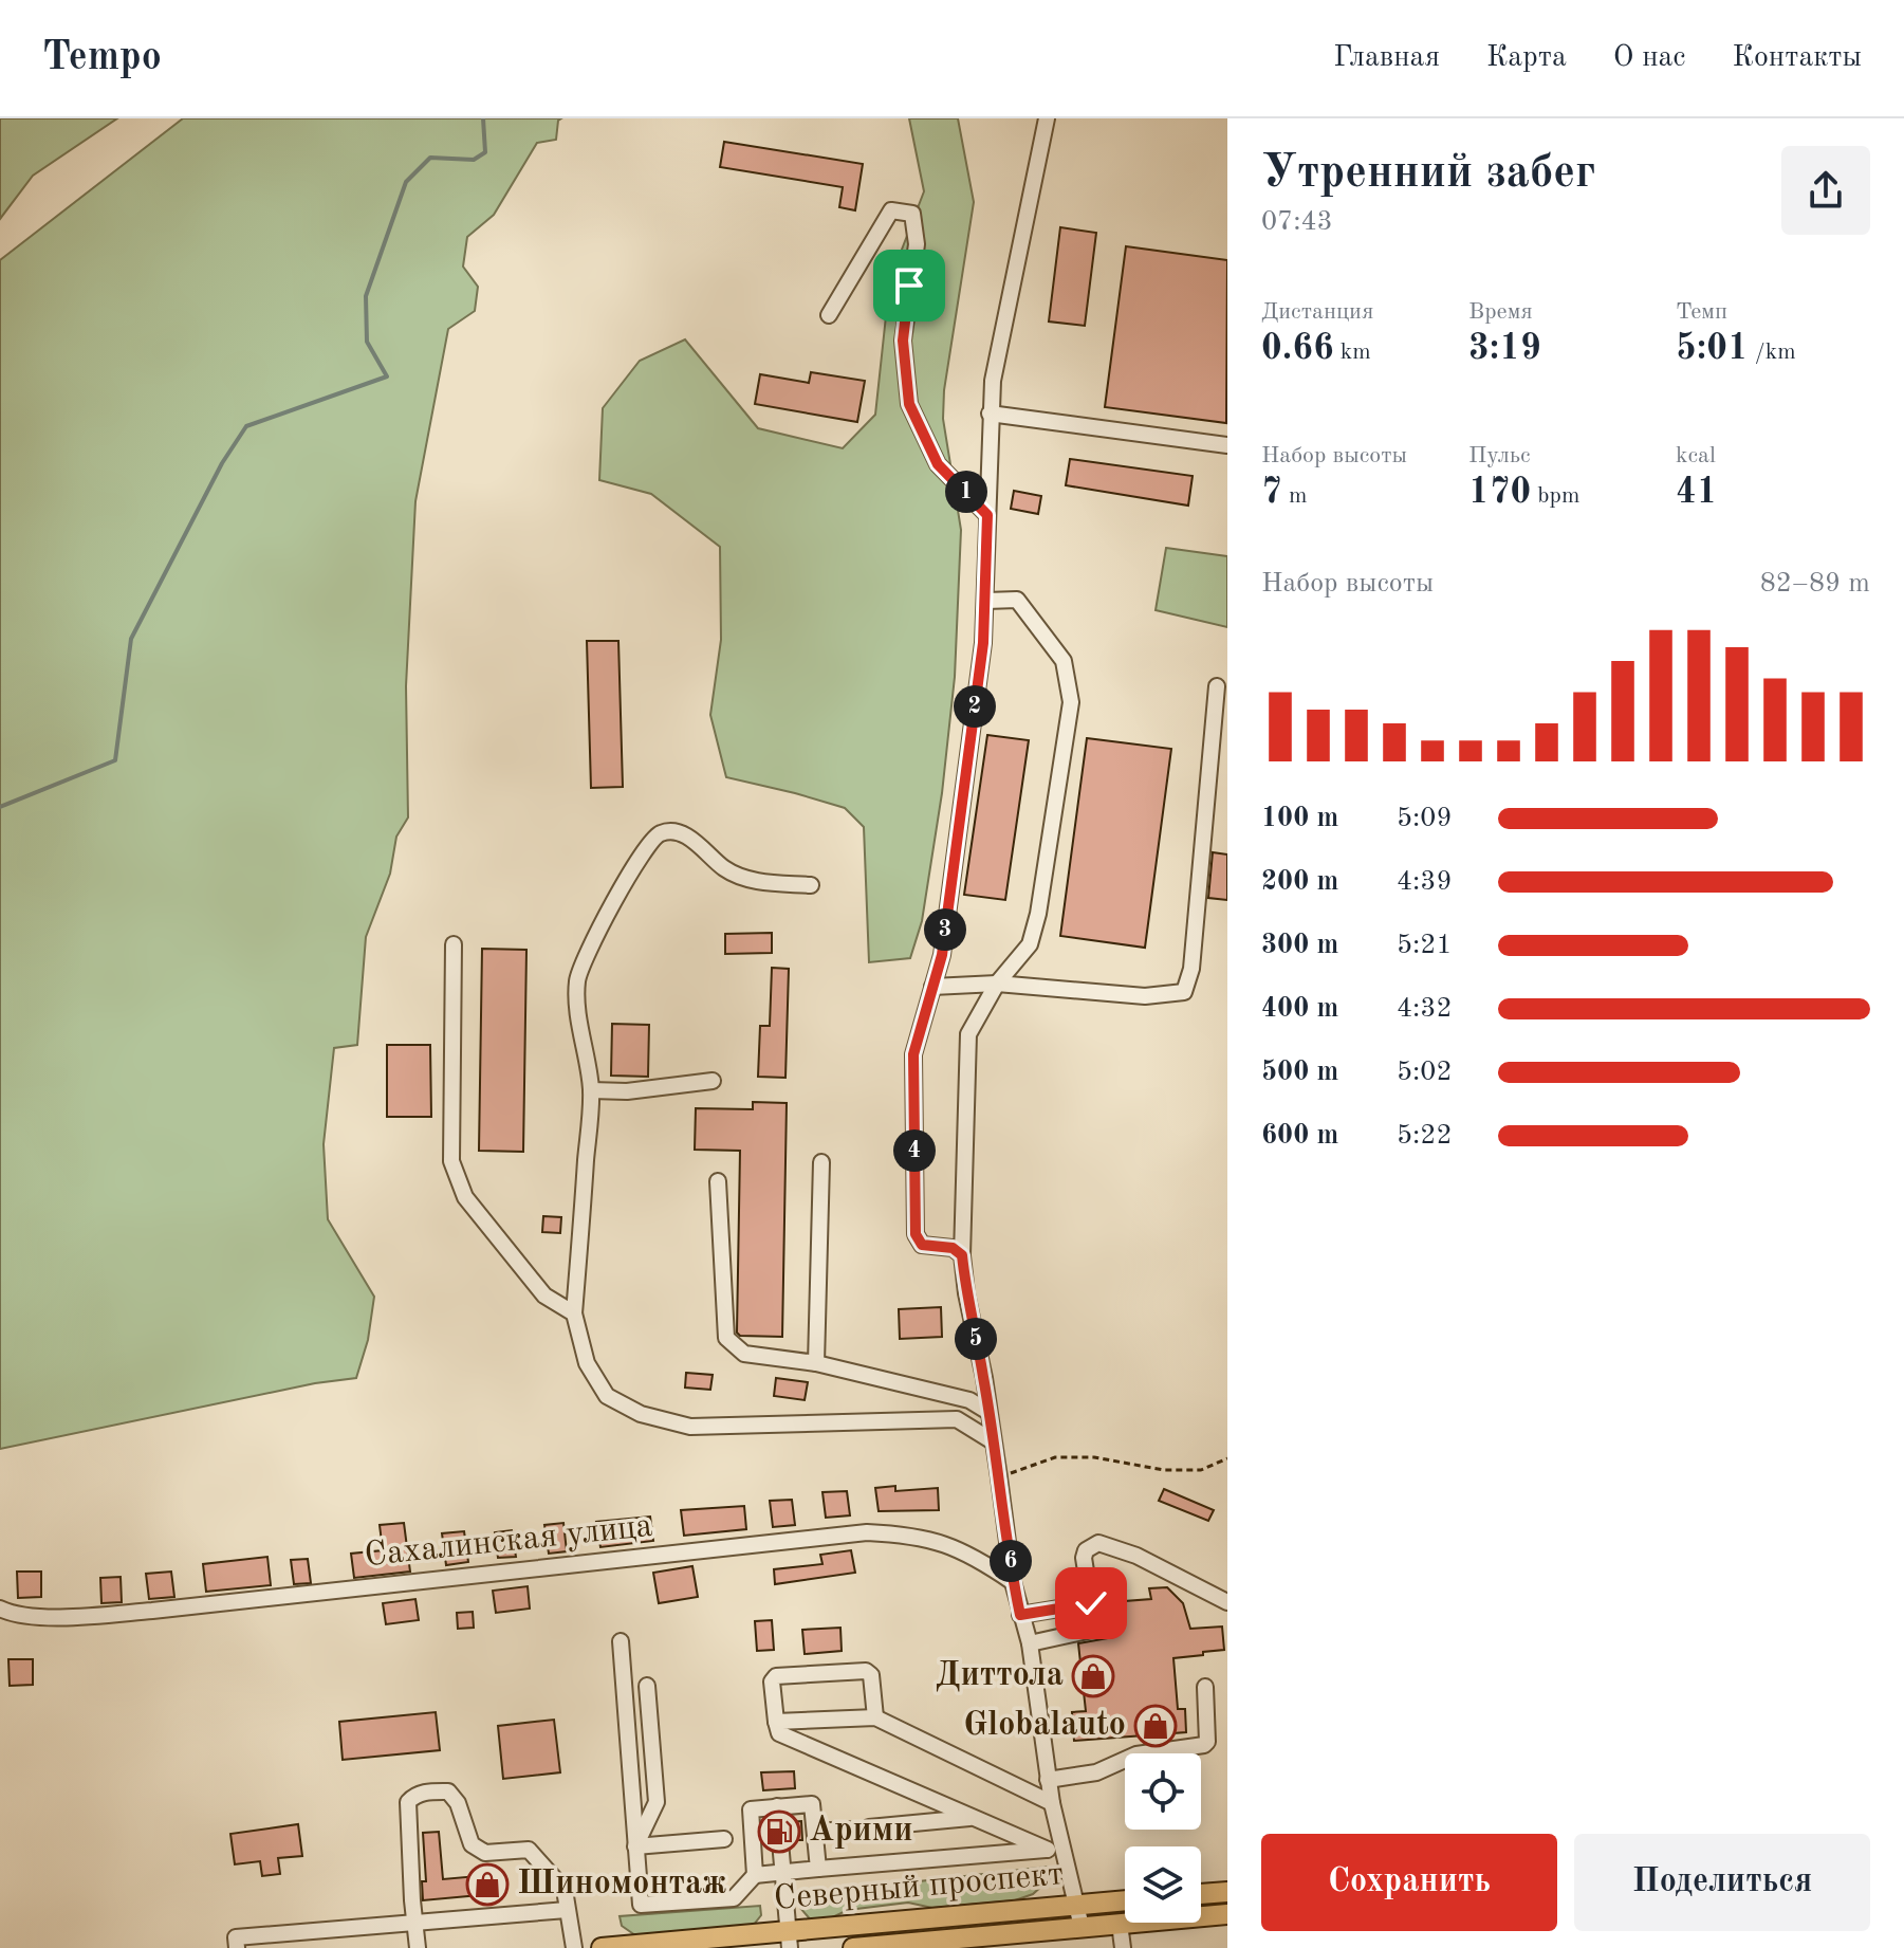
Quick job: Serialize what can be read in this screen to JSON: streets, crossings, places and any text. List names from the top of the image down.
{
  "streets": {
    "main road": ["Северный проспект"],
    "street": ["Сахалинская улица"]
  },
  "places": {
    "shop": ["Диттола", "Globalauto", "Шиномонтаж"],
    "fuel station": ["Арими"]
  },
  "page": {
    "header": "Tempo",
    "nav": [
      "Главная",
      "Карта",
      "О нас",
      "Контакты"
    ],
    "heading": ["Утренний забег", "07:43"],
    "stats": [
      ["Дистанция", "0.66 km"],
      ["Время", "3:19"],
      ["Темп", "5:01 /km"],
      ["Набор высоты", "7 m"],
      ["Пульс", "170 bpm"],
      ["kcal", "41"]
    ],
    "pins": [
      "1",
      "2",
      "3",
      "4",
      "5",
      "6"
    ],
    "chart": ["Набор высоты", "82–89 m"],
    "list": [
      {
        "name": "100 m",
        "note": "5:09"
      },
      {
        "name": "200 m",
        "note": "4:39"
      },
      {
        "name": "300 m",
        "note": "5:21"
      },
      {
        "name": "400 m",
        "note": "4:32"
      },
      {
        "name": "500 m",
        "note": "5:02"
      },
      {
        "name": "600 m",
        "note": "5:22"
      }
    ],
    "buttons": ["Сохранить", "Поделиться"]
  }
}
